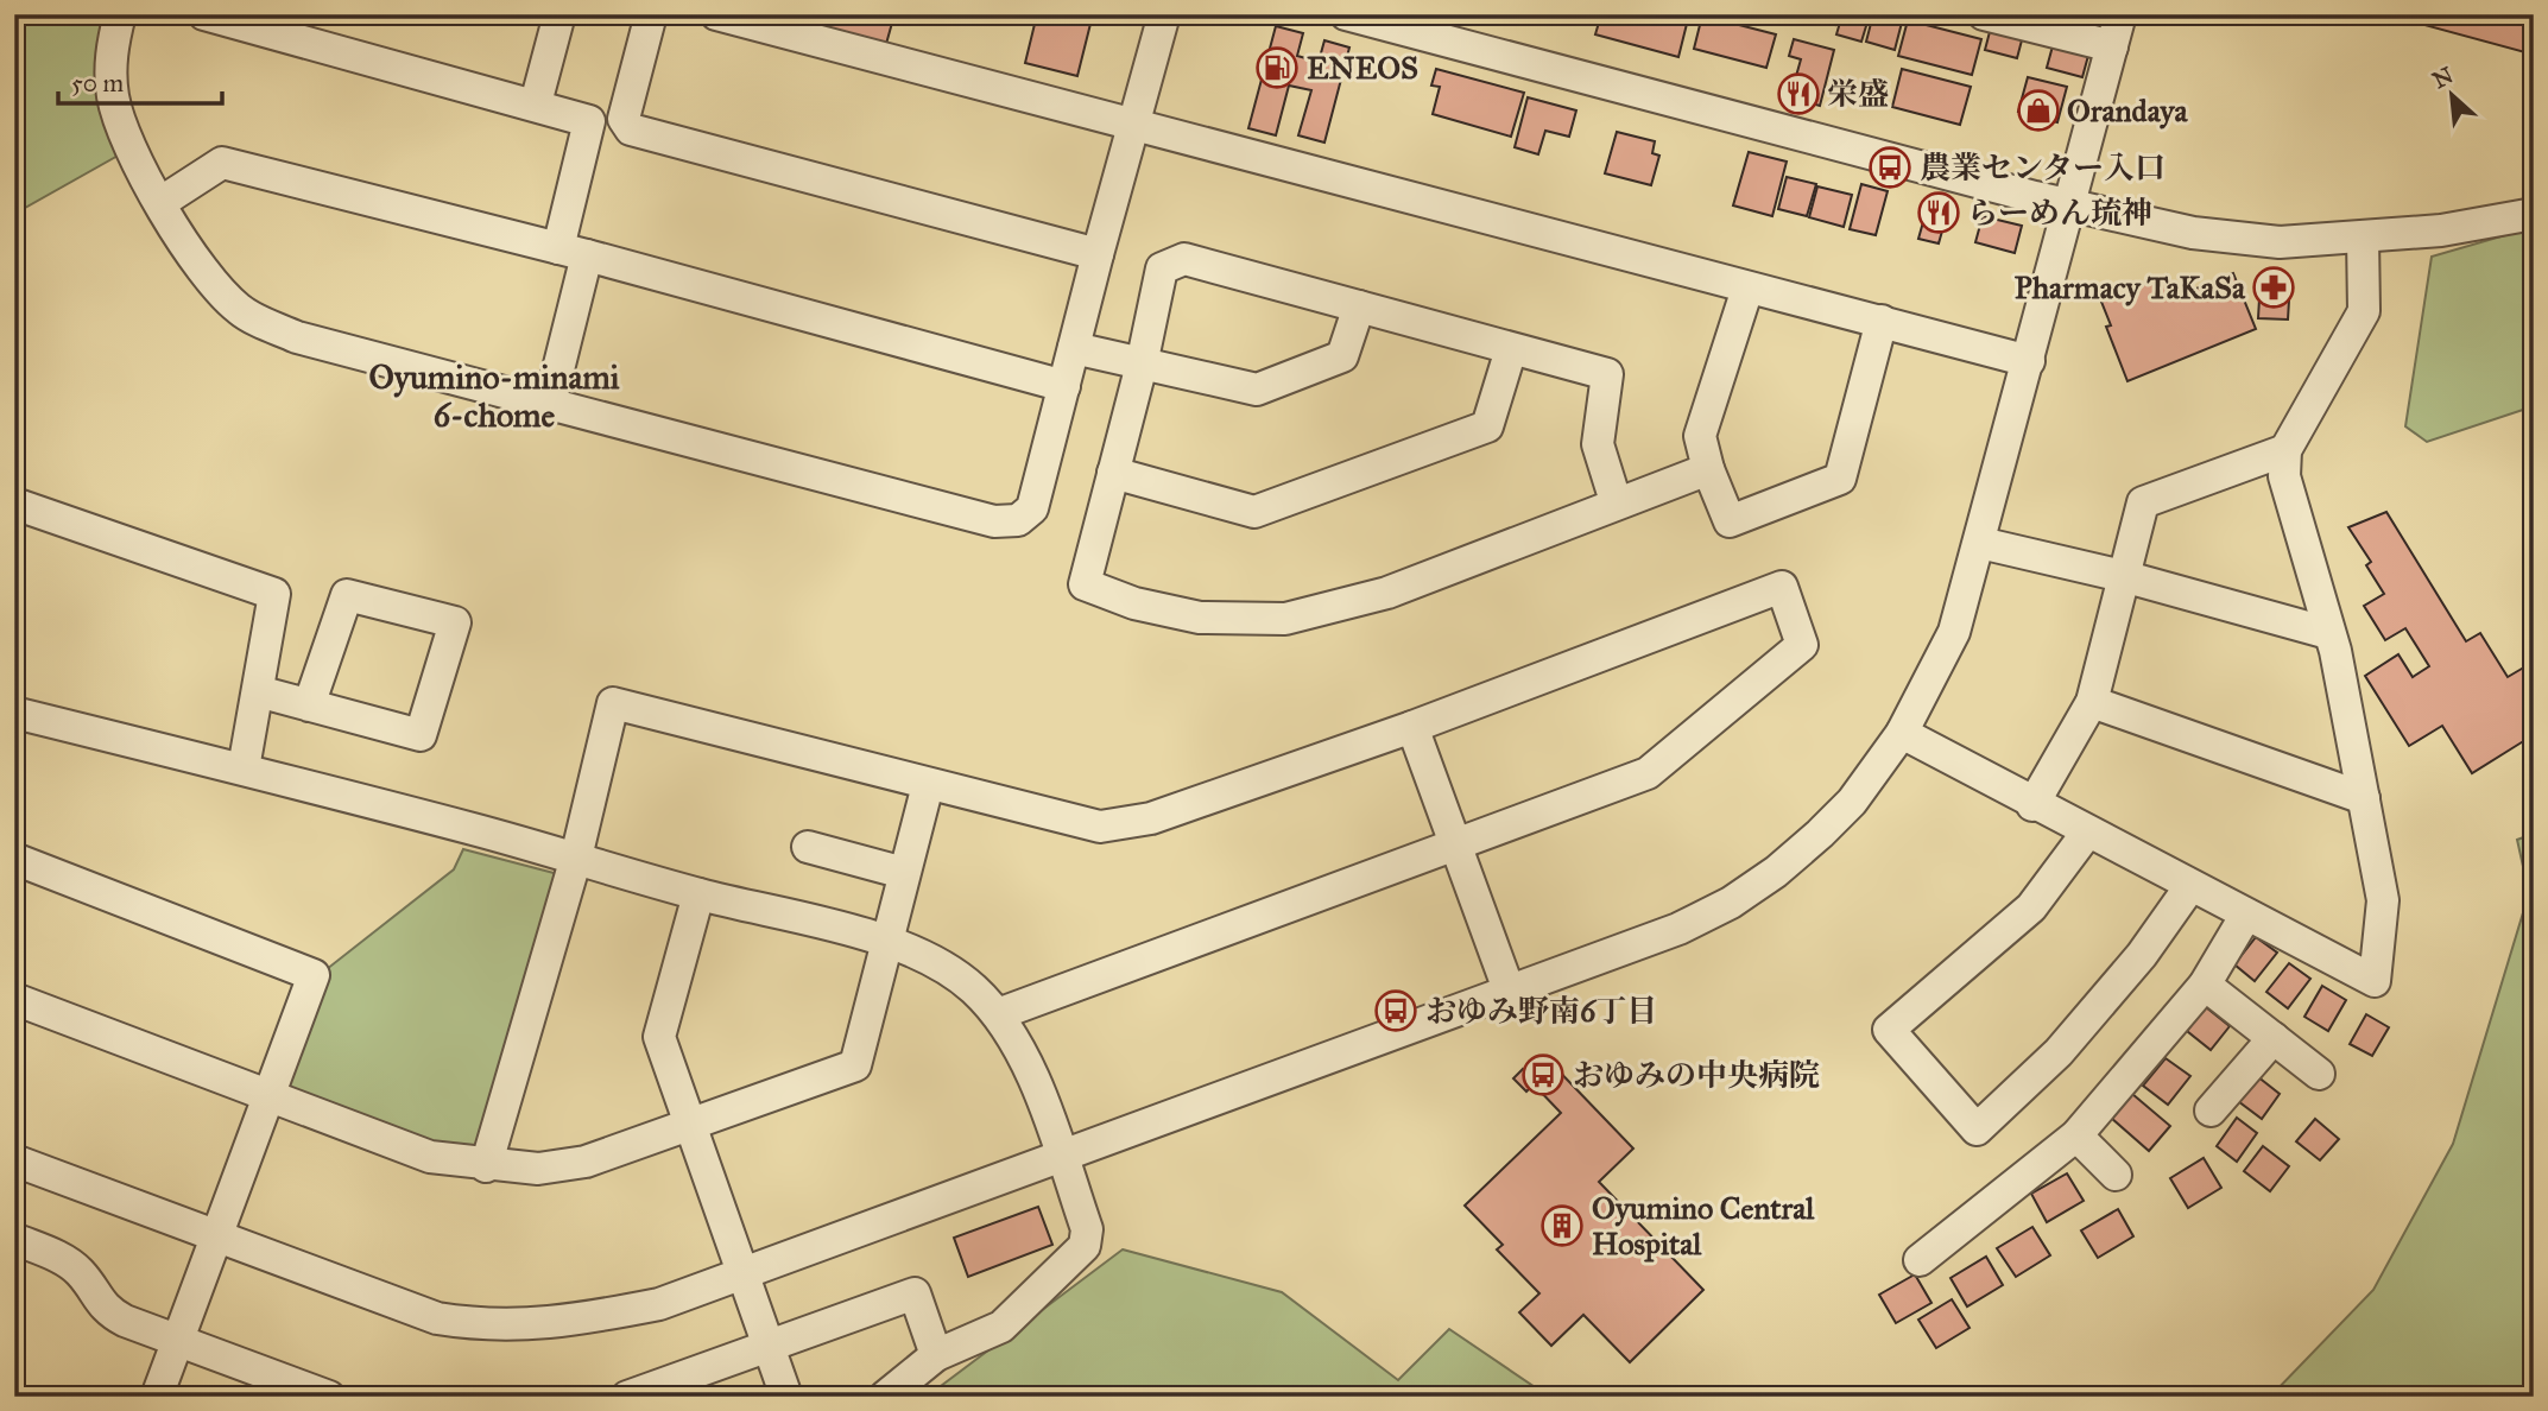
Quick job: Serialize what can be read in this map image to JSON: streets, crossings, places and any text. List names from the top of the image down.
{
  "districts": ["Oyumino-minami 6-chome"],
  "places": {
    "fuel station": ["ENEOS"],
    "restaurant": ["栄盛", "らーめん琉神"],
    "shop": ["Orandaya"],
    "bus stop": ["農業センター入口", "おゆみ野南6丁目", "おゆみの中央病院"],
    "pharmacy": ["Pharmacy TaKaSa"],
    "building": ["Oyumino Central Hospital"]
  },
  "scale_bar": "50 m",
  "north": "top left"
}
